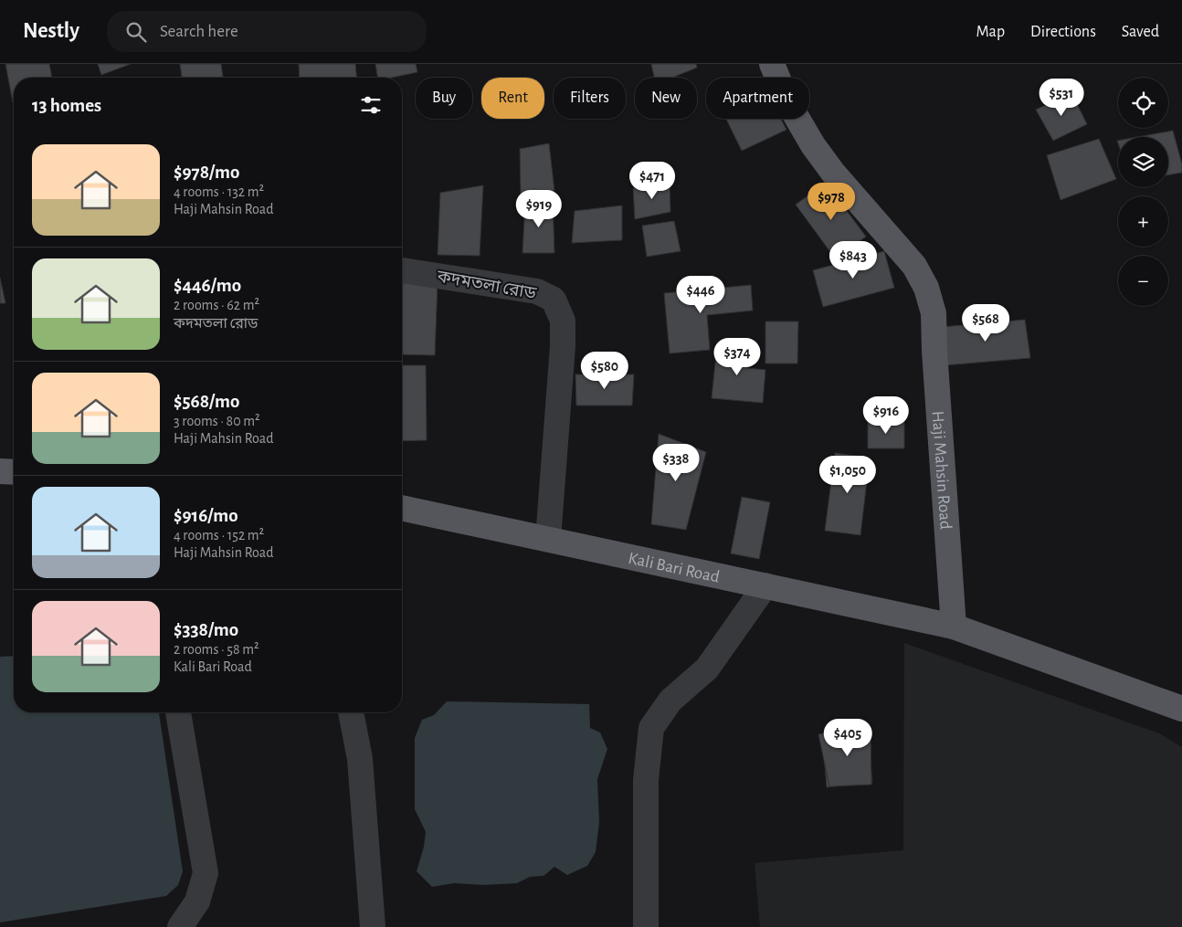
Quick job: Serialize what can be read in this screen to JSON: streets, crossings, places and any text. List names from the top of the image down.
{
  "streets": {
    "main road": ["Haji Mahsin Road", "Kali Bari Road"],
    "street": ["কদমতলা রোড"]
  },
  "crossings": [
    ["কদমতলা রোড", "Kali Bari Road"],
    ["Haji Mahsin Road", "Kali Bari Road"]
  ],
  "page": {
    "header": "Nestly",
    "search": "Search here",
    "nav": ["Map", "Directions", "Saved"],
    "map_buttons": ["+", "−"],
    "chip": [
      "Buy",
      "Rent",
      "Filters",
      "New",
      "Apartment"
    ],
    "heading": "13 homes",
    "price": [
      "$531",
      "$471",
      "$978",
      "$919",
      "$843",
      "$446",
      "$568",
      "$374",
      "$580",
      "$916",
      "$338",
      "$1,050",
      "$405"
    ],
    "list": [
      {
        "name": "$978/mo",
        "note": "4 rooms · 132 m² · Haji Mahsin Road"
      },
      {
        "name": "$446/mo",
        "note": "2 rooms · 62 m² · কদমতলা রোড"
      },
      {
        "name": "$568/mo",
        "note": "3 rooms · 80 m² · Haji Mahsin Road"
      },
      {
        "name": "$916/mo",
        "note": "4 rooms · 152 m² · Haji Mahsin Road"
      },
      {
        "name": "$338/mo",
        "note": "2 rooms · 58 m² · Kali Bari Road"
      }
    ]
  }
}
